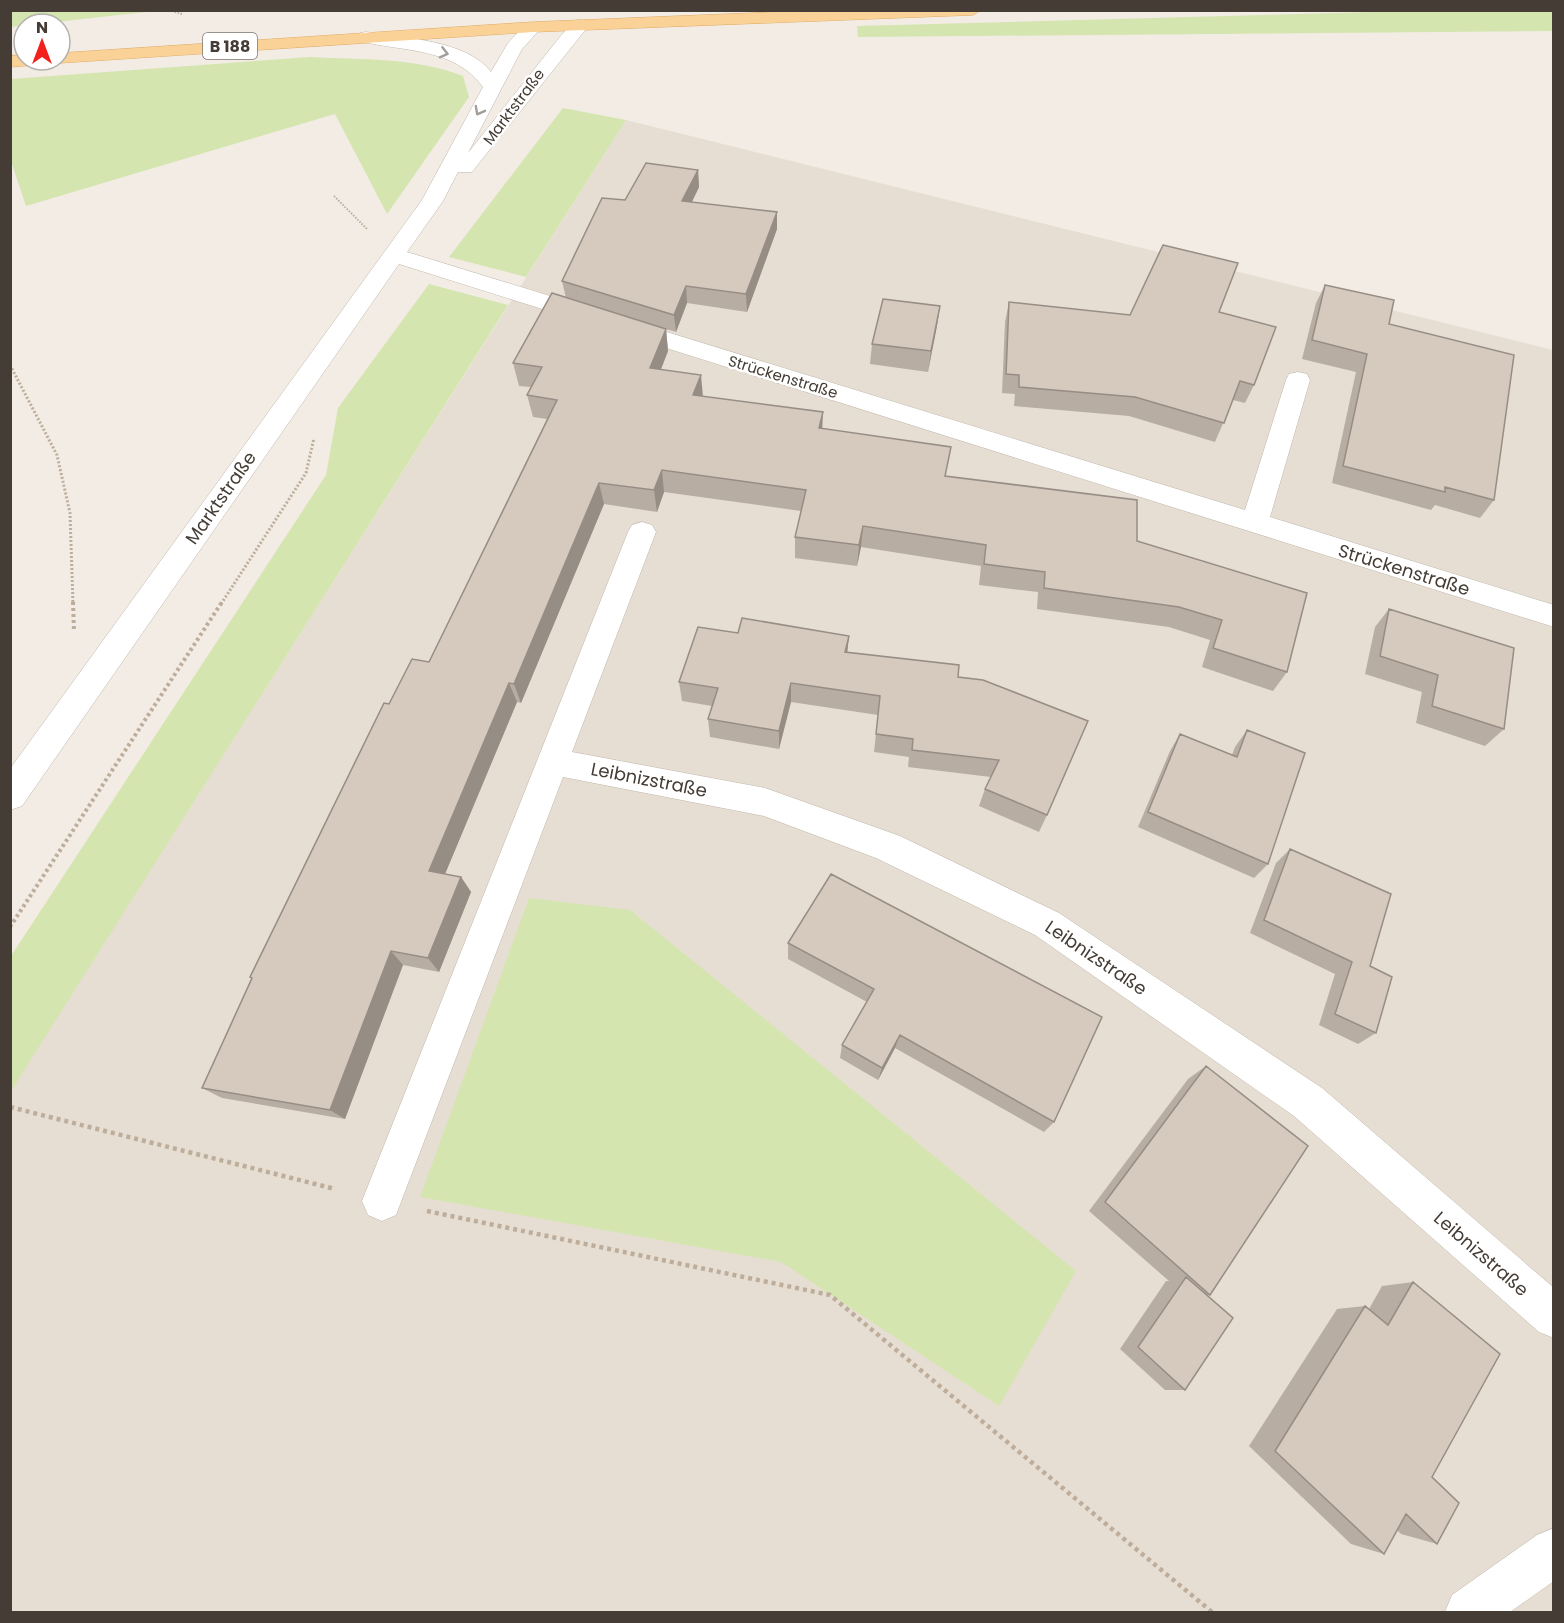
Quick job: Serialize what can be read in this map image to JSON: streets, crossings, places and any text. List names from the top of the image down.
{
  "streets": {
    "main road": ["B 188", "Marktstraße"],
    "street": ["Strückenstraße", "Leibnizstraße"]
  },
  "crossings": [
    ["B 188", "Marktstraße"],
    ["Marktstraße", "Strückenstraße"]
  ],
  "north": "top"
}
